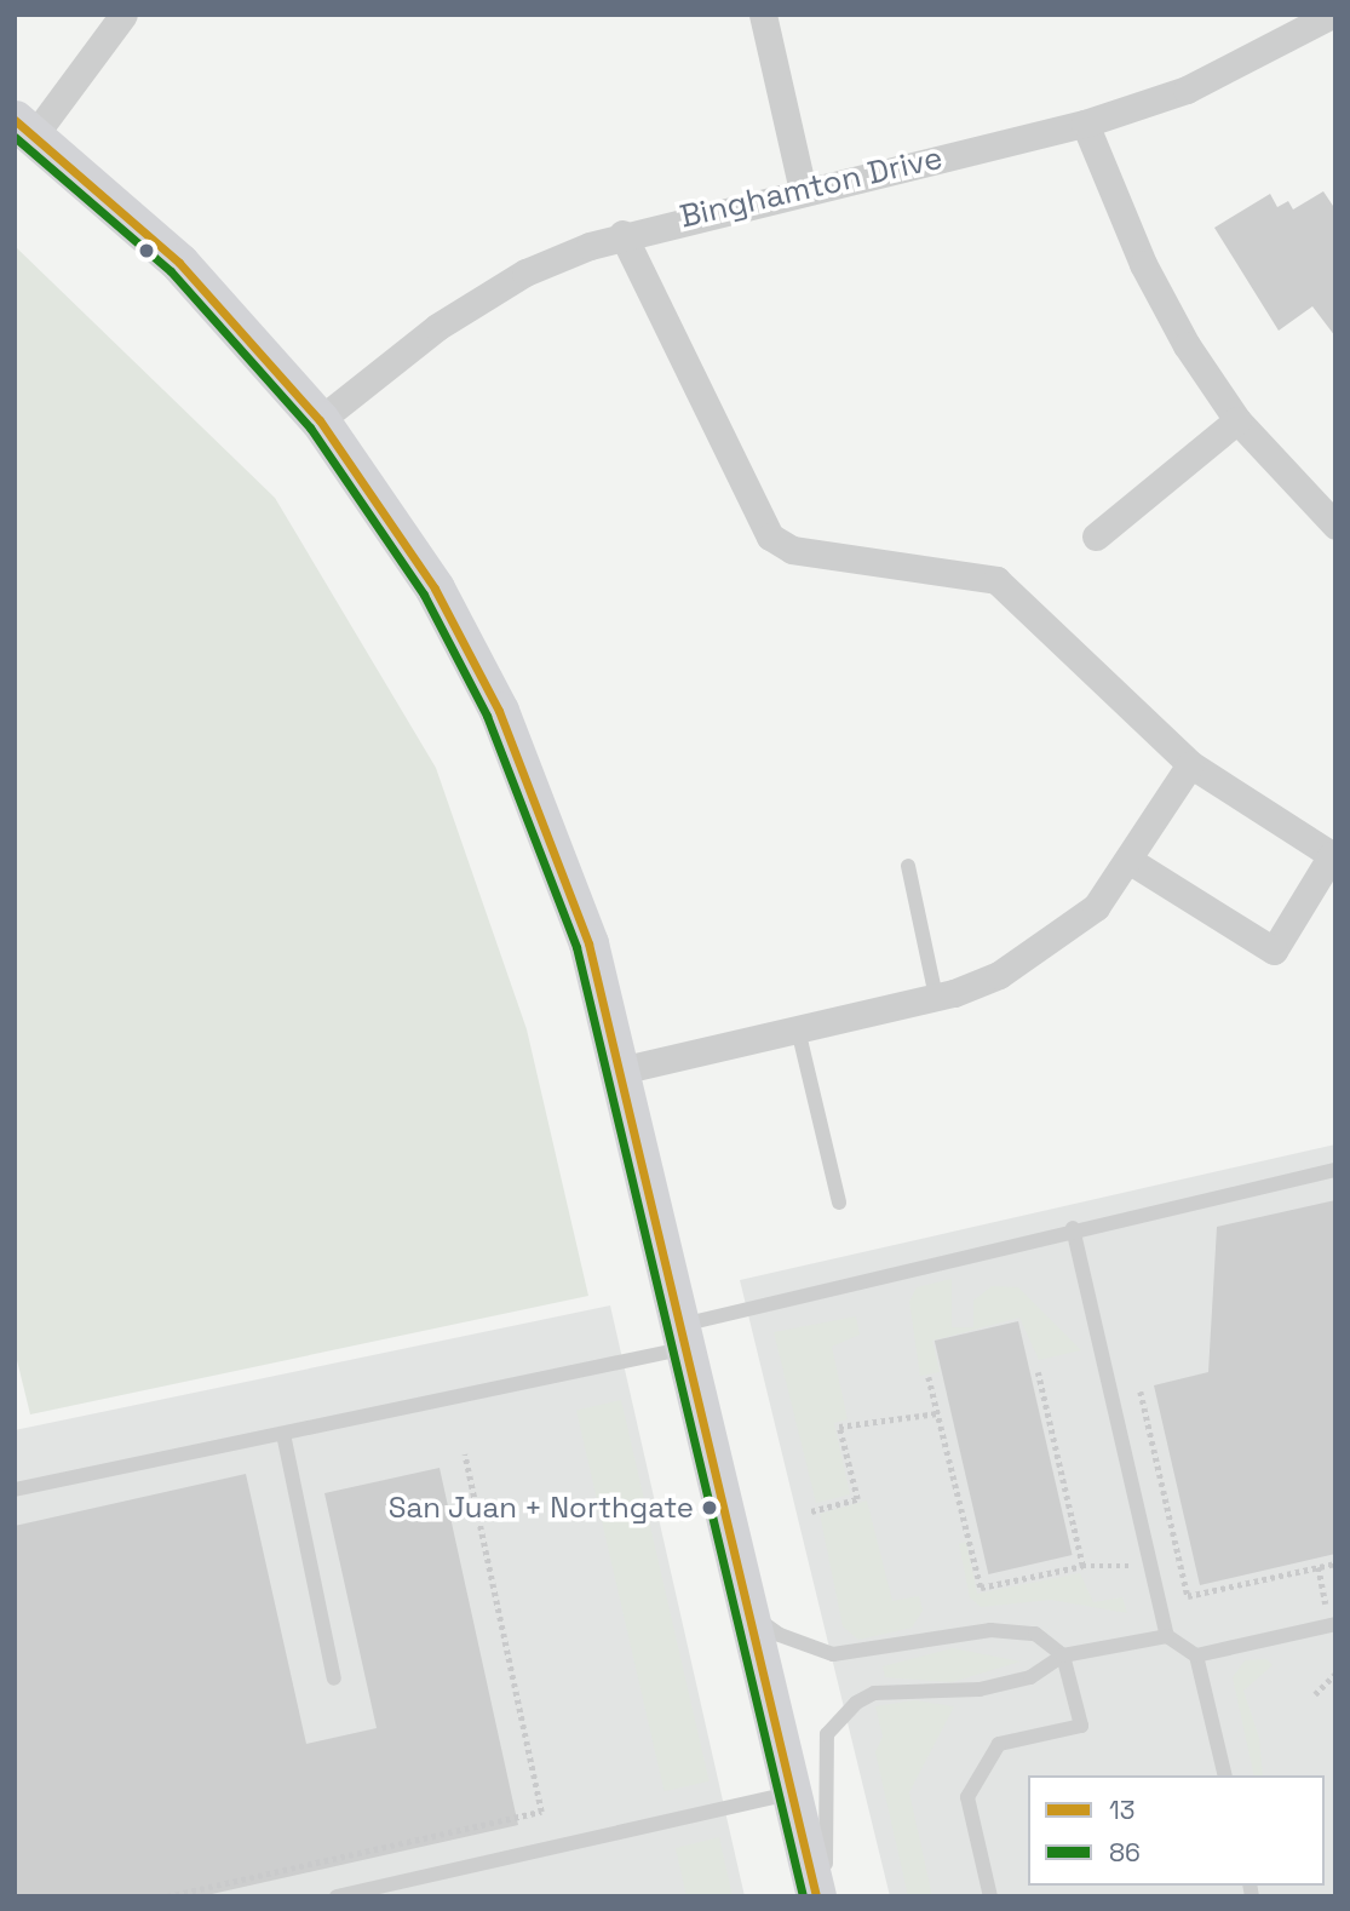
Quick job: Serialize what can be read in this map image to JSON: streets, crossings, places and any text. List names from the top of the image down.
{
  "streets": {
    "street": ["Binghamton Drive"]
  },
  "places": ["San Juan + Northgate"],
  "lines": ["transit line 13", "transit line 86"],
  "legend": ["13", "86"]
}
